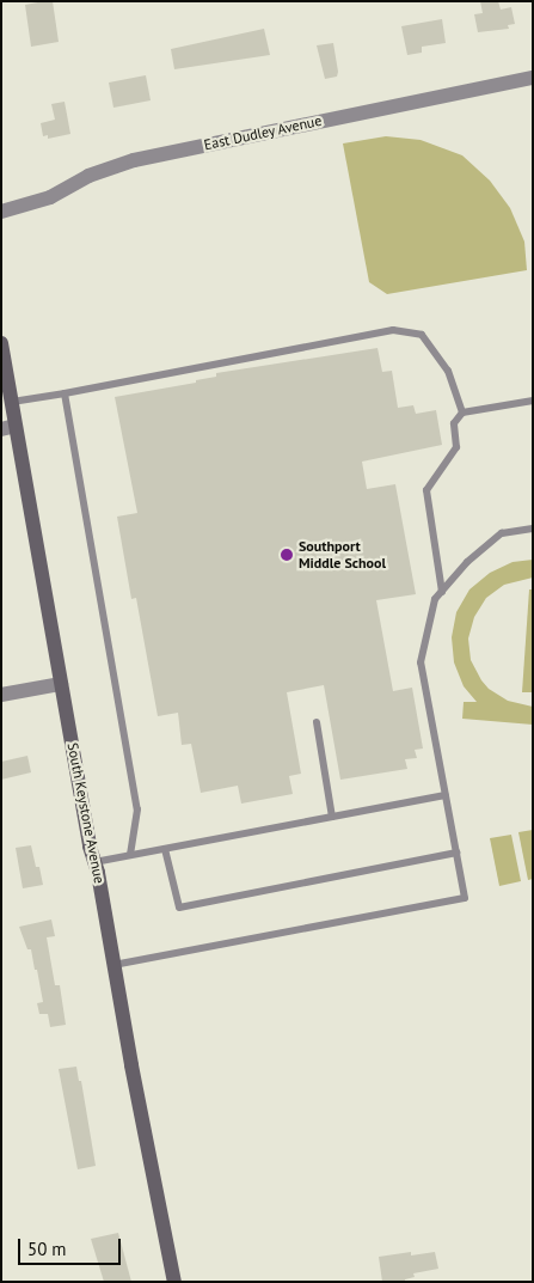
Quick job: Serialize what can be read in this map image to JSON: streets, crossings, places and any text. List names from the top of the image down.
{
  "streets": {
    "main road": ["South Keystone Avenue"],
    "street": ["East Dudley Avenue"]
  },
  "places": ["Southport Middle School"],
  "scale_bar": "50 m"
}
